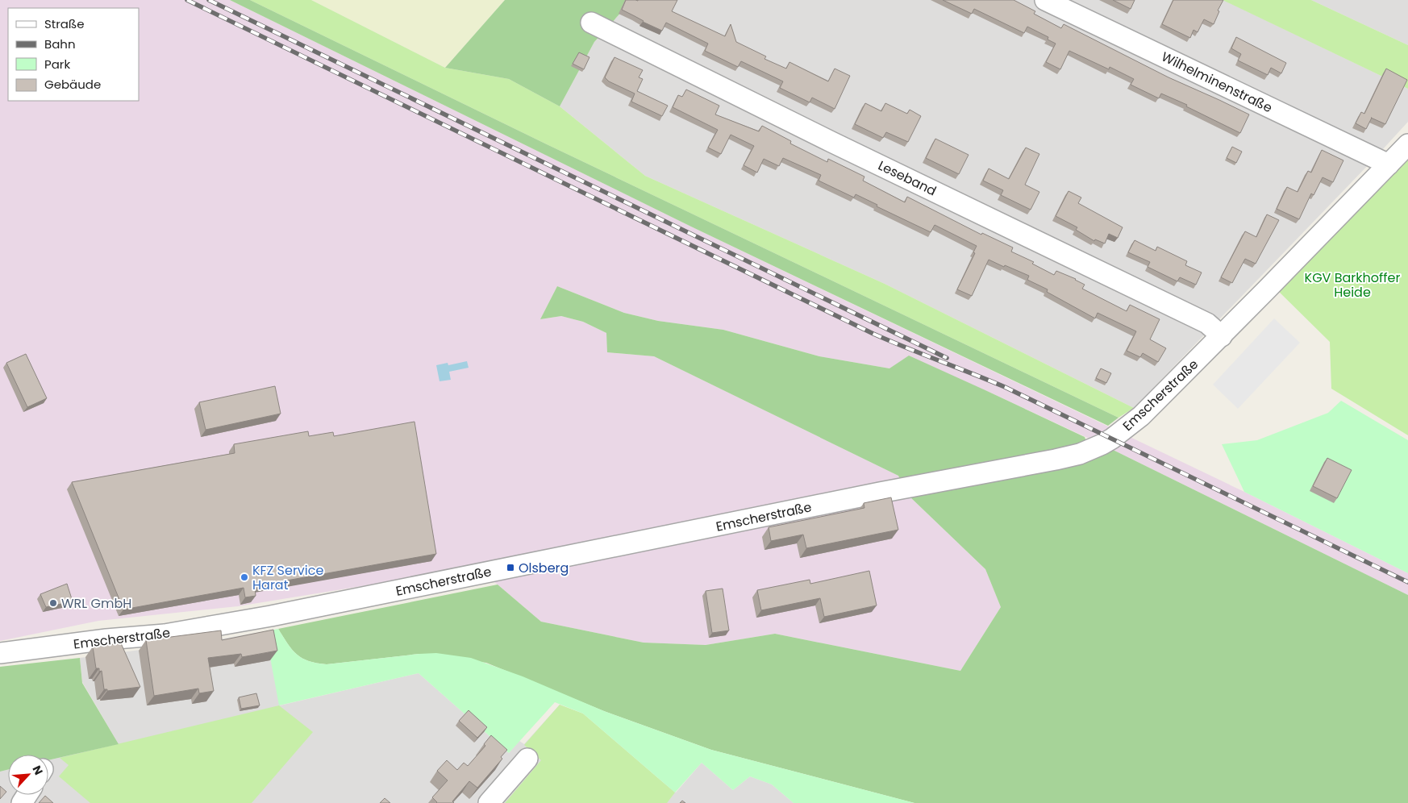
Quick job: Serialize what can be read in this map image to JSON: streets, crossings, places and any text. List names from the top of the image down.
{
  "streets": {
    "street": ["Wilhelminenstraße", "Leseband", "Emscherstraße"]
  },
  "crossings": [
    ["Wilhelminenstraße", "Emscherstraße"],
    ["Leseband", "Emscherstraße"]
  ],
  "parks": ["KGV Barkhoffer Heide"],
  "places": {
    "transit": ["Olsberg"],
    "other": ["KFZ Service Harat", "WRL GmbH"]
  },
  "legend": [
    "Straße",
    "Bahn",
    "Park",
    "Gebäude"
  ],
  "north": "top right"
}
